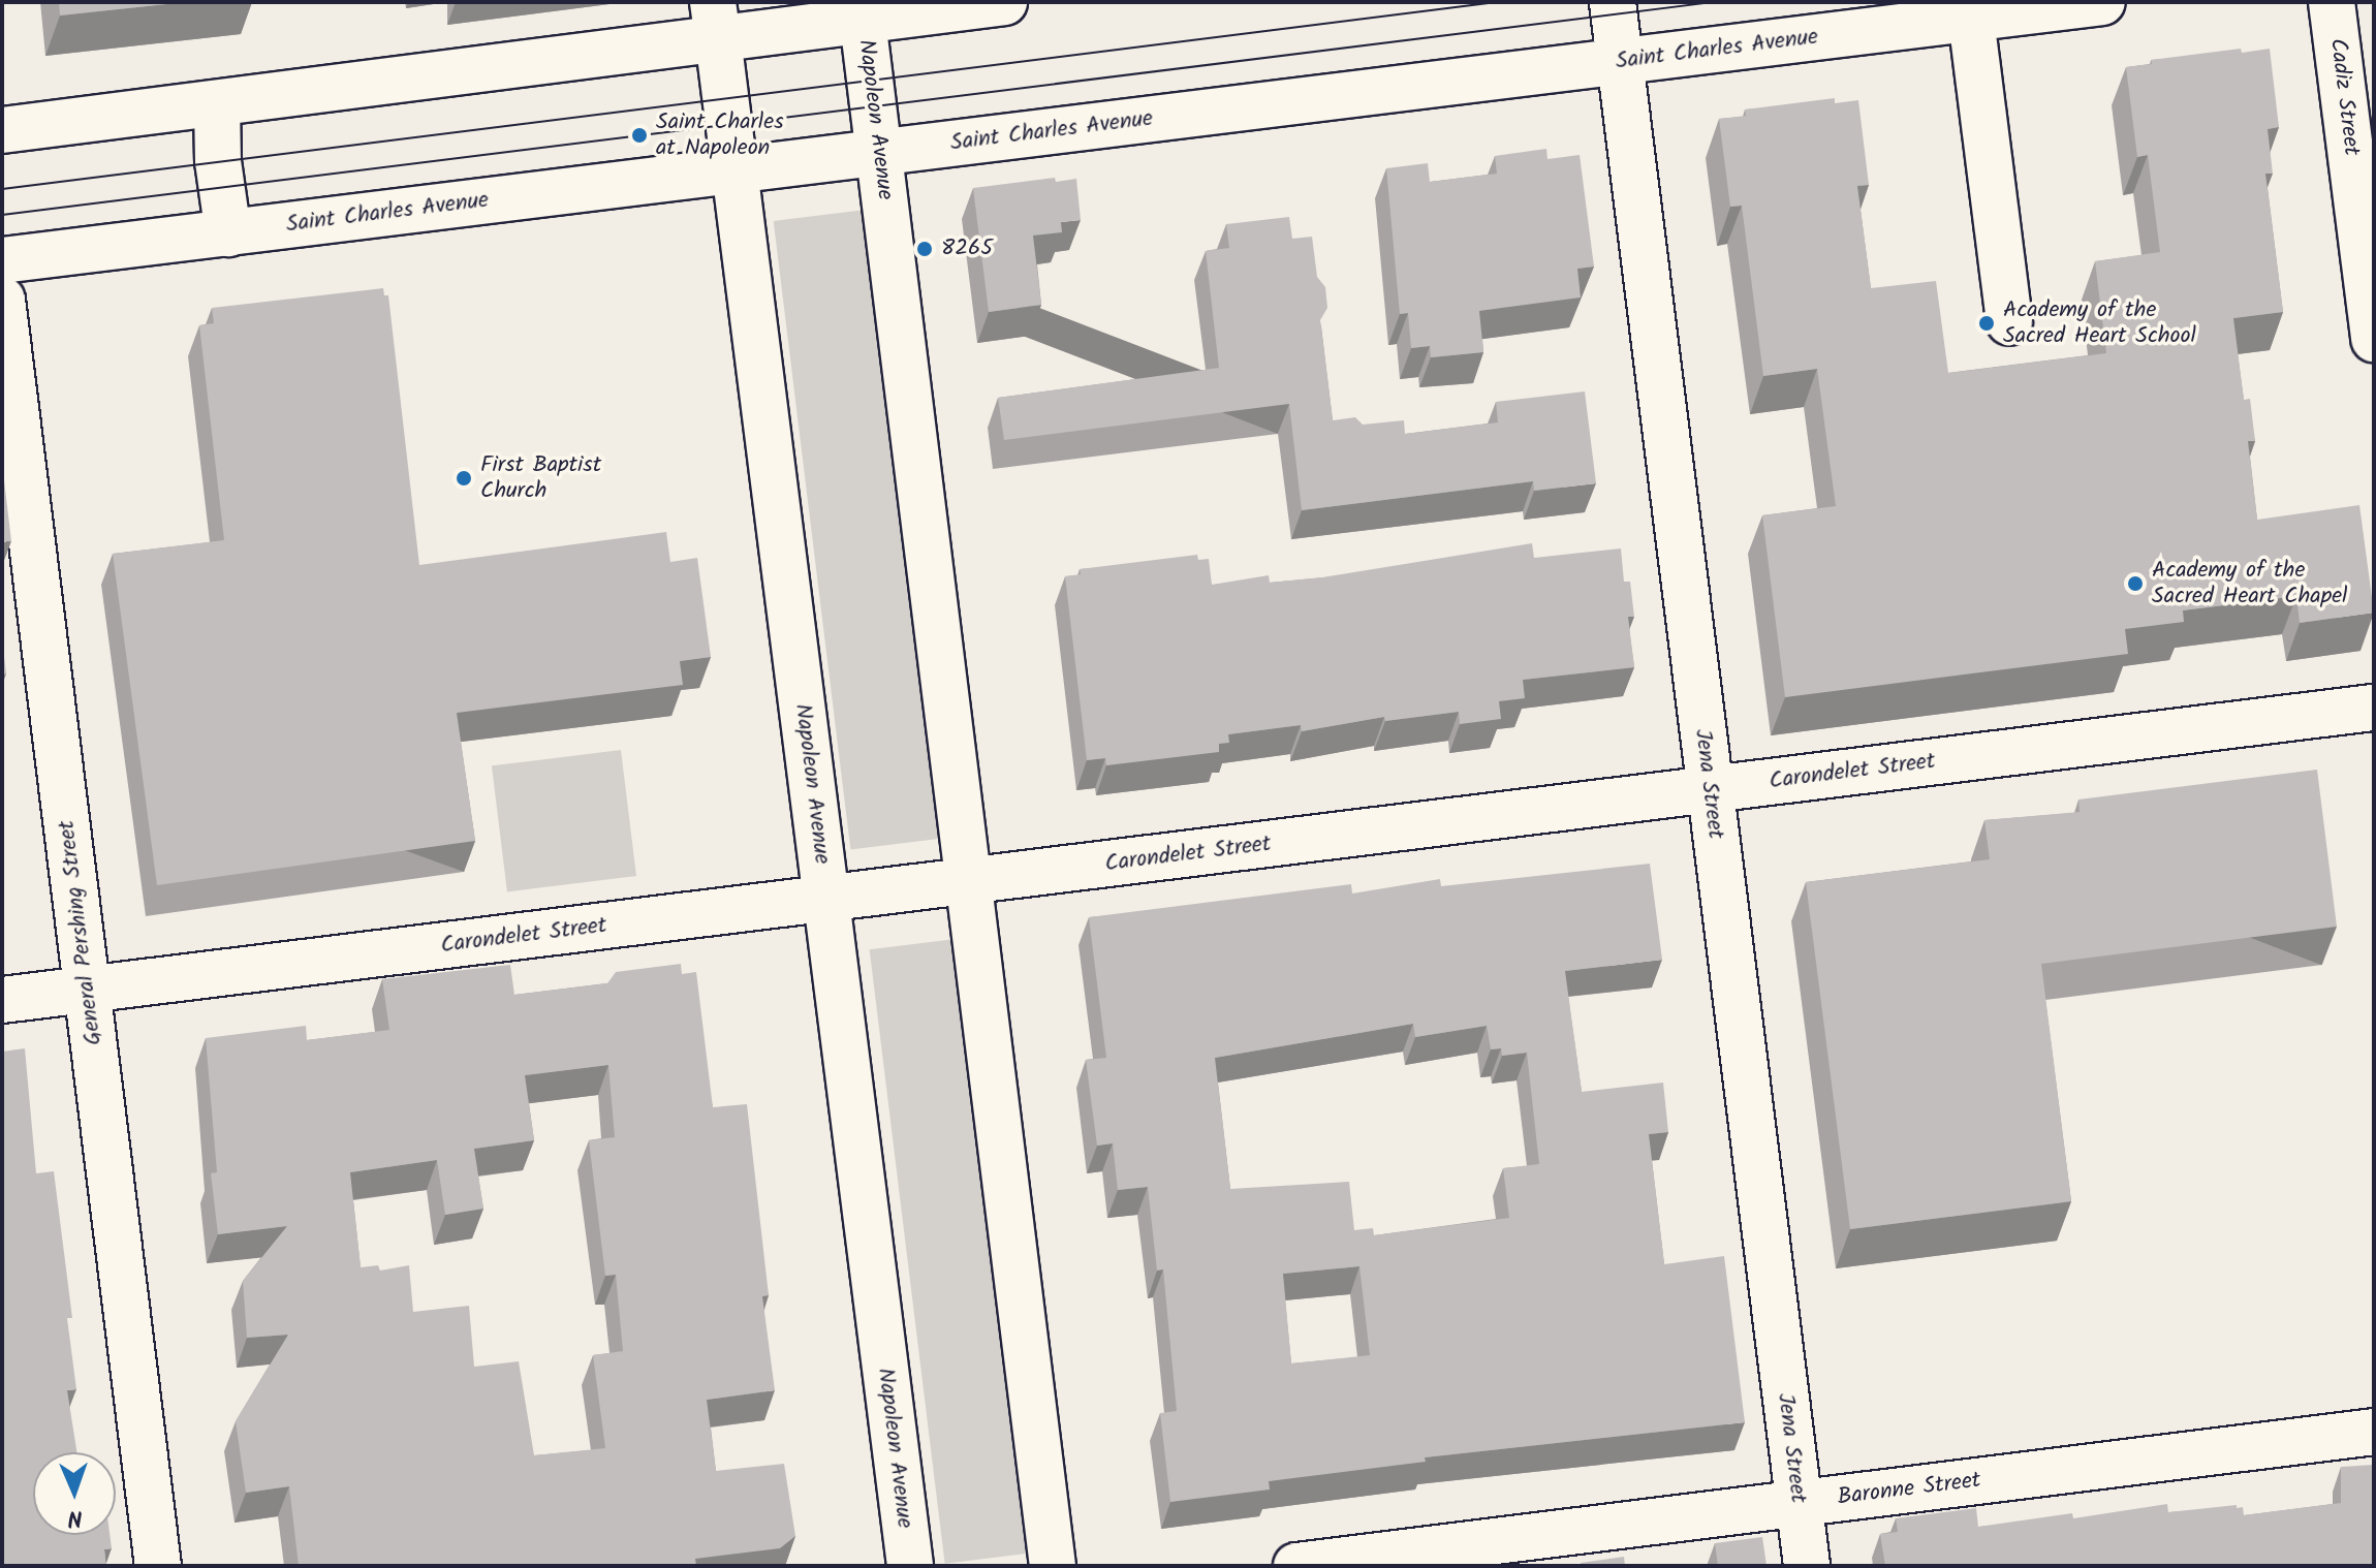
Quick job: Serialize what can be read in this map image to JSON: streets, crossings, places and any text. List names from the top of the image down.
{
  "streets": {
    "street": [
      "Saint Charles Avenue",
      "Cadiz Street",
      "Napoleon Avenue",
      "Carondelet Street",
      "Jena Street",
      "General Pershing Street",
      "Baronne Street"
    ]
  },
  "crossings": [
    ["Saint Charles Avenue", "Napoleon Avenue"],
    ["Saint Charles Avenue", "Jena Street"],
    ["Napoleon Avenue", "Carondelet Street"],
    ["Carondelet Street", "Jena Street"],
    ["Carondelet Street", "General Pershing Street"],
    ["Jena Street", "Baronne Street"]
  ],
  "places": [
    "Saint Charles at Napoleon",
    "8265",
    "Academy of the Sacred Heart School",
    "First Baptist Church",
    "Academy of the Sacred Heart Chapel"
  ],
  "north": "bottom"
}
